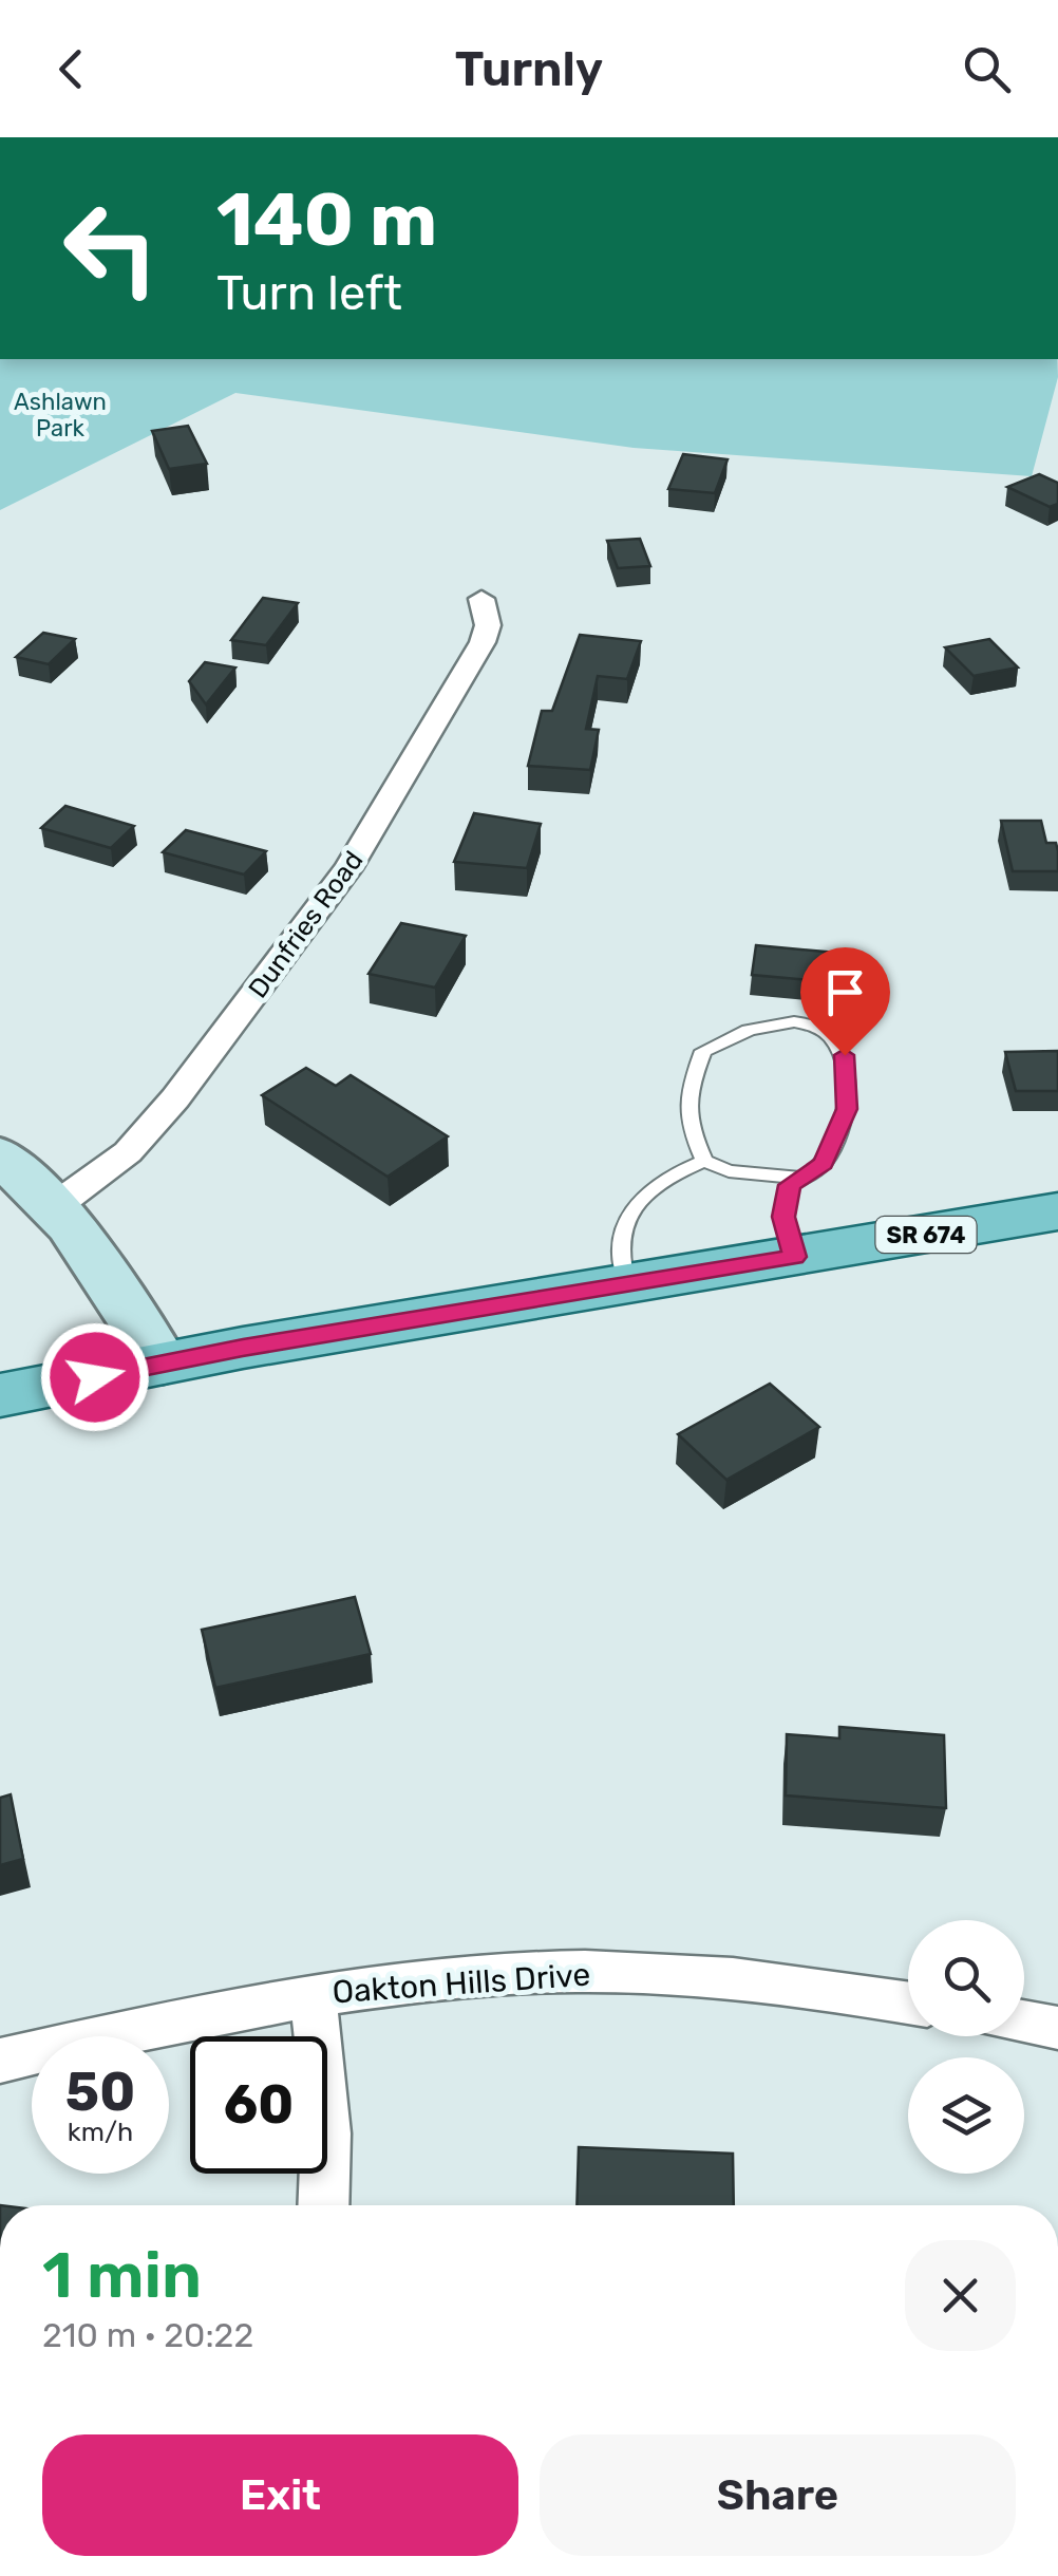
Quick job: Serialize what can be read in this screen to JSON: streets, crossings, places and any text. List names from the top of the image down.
{
  "streets": {
    "main road": ["SR 674"],
    "street": ["Dunfries Road", "Oakton Hills Drive"]
  },
  "parks": ["Ashlawn Park"],
  "page": {
    "header": "Turnly",
    "turn": ["140 m", "Turn left"],
    "speed": "50 km/h",
    "limit": "60",
    "heading": ["1 min", "210 m · 20:22"],
    "buttons": ["Exit", "Share"]
  }
}
